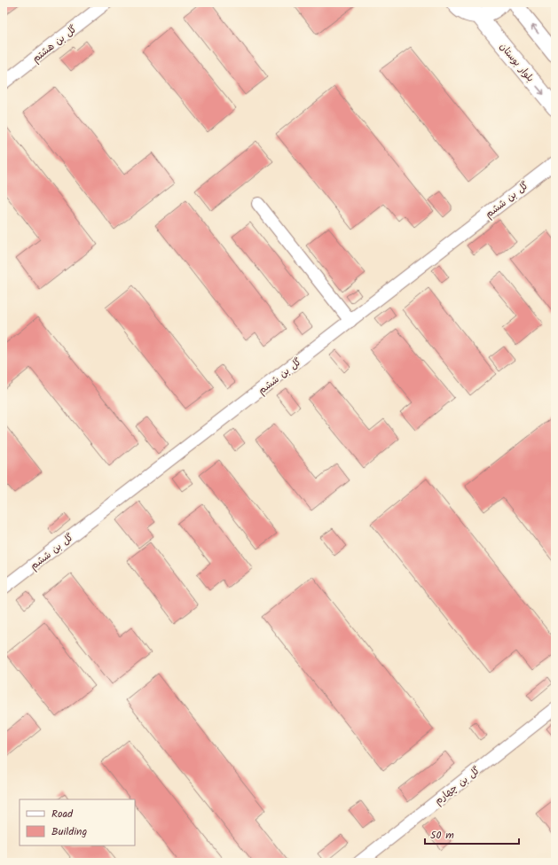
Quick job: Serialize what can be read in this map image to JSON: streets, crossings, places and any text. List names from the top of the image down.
{
  "streets": {
    "street": [
      "گل بن هشتم",
      "بلوار بوستان",
      "گل بن ششم",
      "گل بن چهارم"
    ]
  },
  "legend": ["Road", "Building"],
  "scale_bar": "50 m"
}
